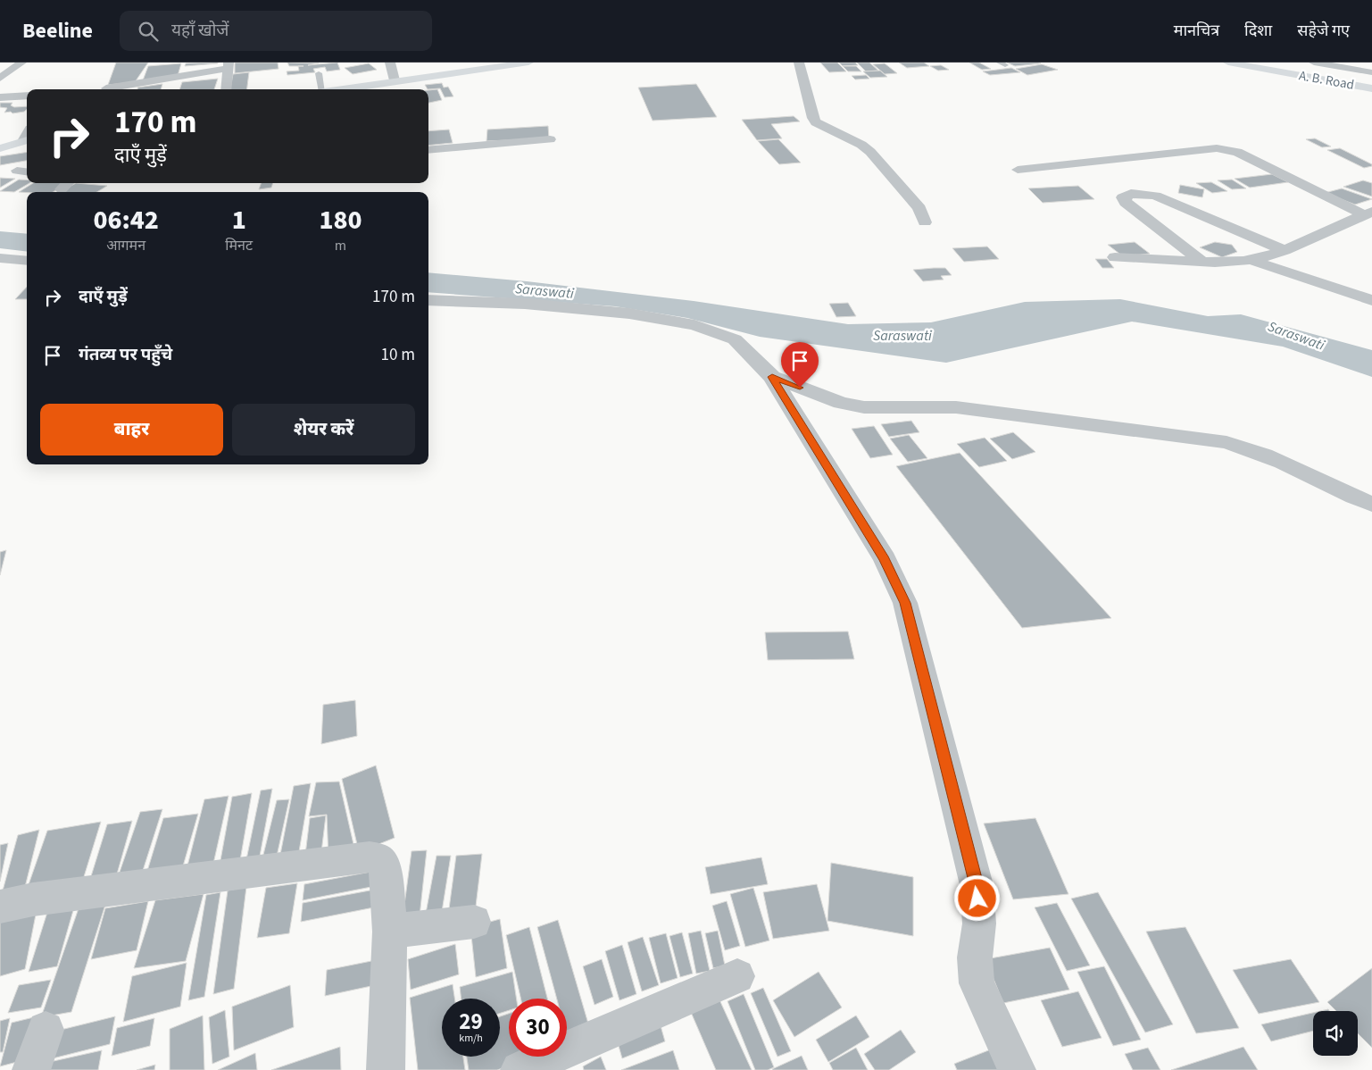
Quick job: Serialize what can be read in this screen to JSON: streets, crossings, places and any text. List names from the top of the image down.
{
  "streets": {
    "main road": ["A. B. Road"]
  },
  "water": ["Saraswati"],
  "page": {
    "header": "Beeline",
    "search": "यहाँ खोजें",
    "nav": ["मानचित्र", "दिशा", "सहेजे गए"],
    "turn": ["170 m", "दाएँ मुड़ें"],
    "eta": [
      "06:42",
      "आगमन",
      "1",
      "मिनट",
      "180",
      "m"
    ],
    "list": [
      {
        "name": "दाएँ मुड़ें",
        "value": "170 m"
      },
      {
        "name": "गंतव्य पर पहुँचे",
        "value": "10 m"
      }
    ],
    "buttons": ["बाहर", "शेयर करें"],
    "speed": "29 km/h",
    "limit": "30"
  }
}
